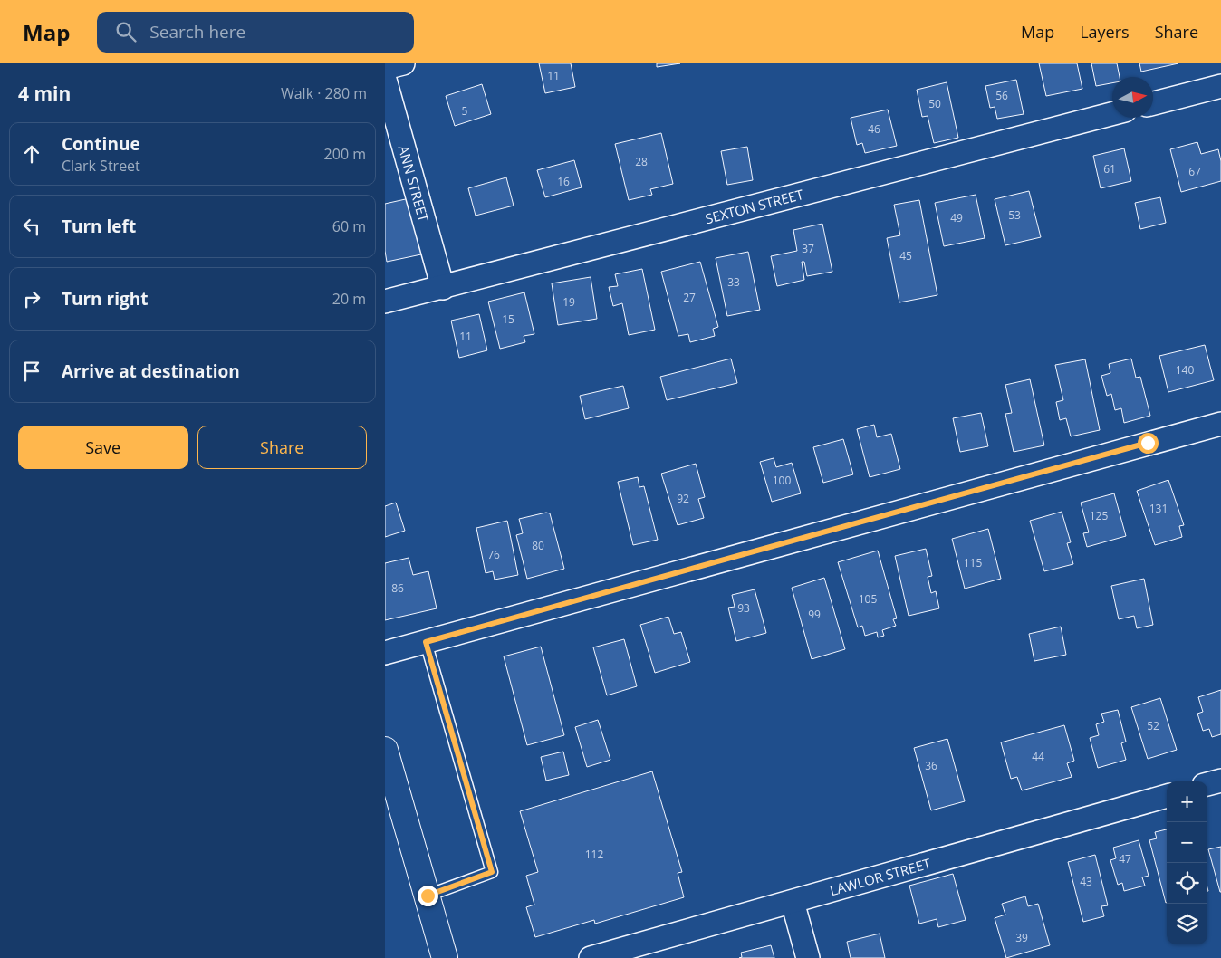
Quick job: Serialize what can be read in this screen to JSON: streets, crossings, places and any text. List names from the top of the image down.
{
  "streets": {
    "street": ["ANN STREET", "SEXTON STREET", "LAWLOR STREET"]
  },
  "crossings": [
    ["ANN STREET", "SEXTON STREET"]
  ],
  "house_numbers": [
    "11",
    "56",
    "50",
    "5",
    "46",
    "28",
    "61",
    "67",
    "16",
    "53",
    "49",
    "37",
    "45",
    "33",
    "27",
    "19",
    "15",
    "11",
    "140",
    "100",
    "92",
    "131",
    "125",
    "80",
    "76",
    "115",
    "86",
    "105",
    "93",
    "99",
    "52",
    "44",
    "36",
    "112",
    "47",
    "43",
    "39"
  ],
  "north": "right",
  "page": {
    "header": "Map",
    "search": "Search here",
    "nav": ["Map", "Layers", "Share"],
    "heading": ["4 min", "Walk · 280 m"],
    "list": [
      ["Continue", "Clark Street", "200 m"],
      ["Turn left", "60 m"],
      ["Turn right", "20 m"],
      "Arrive at destination"
    ],
    "buttons": ["Save", "Share"],
    "map_buttons": ["+", "−"]
  }
}
